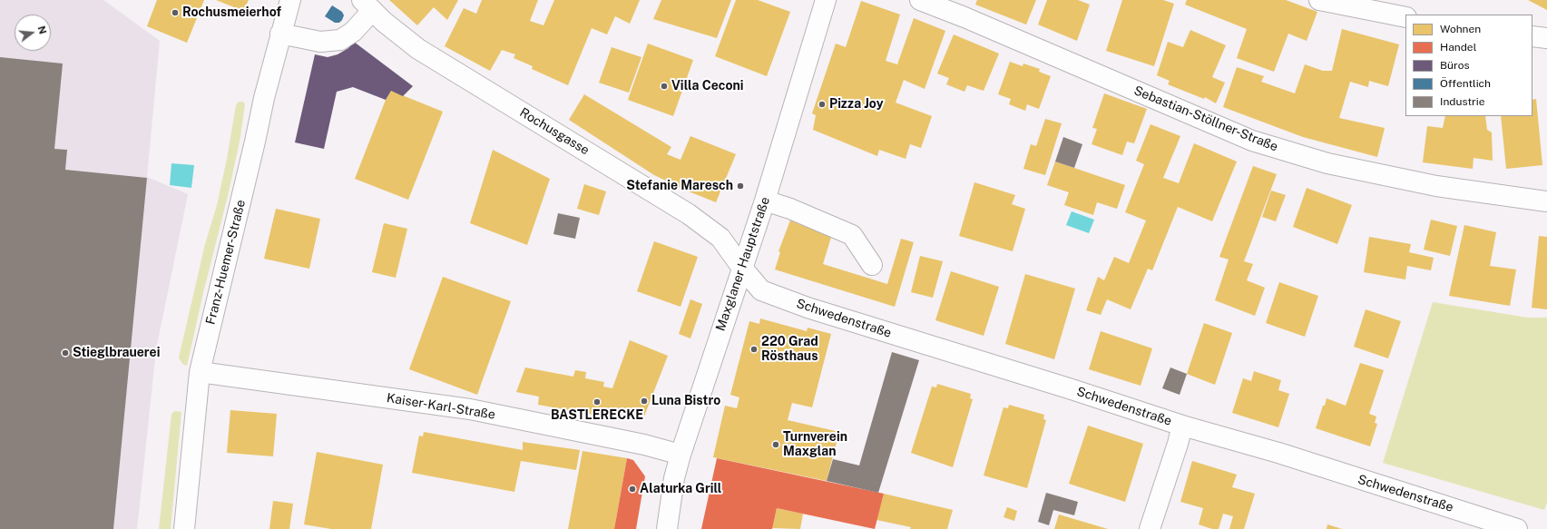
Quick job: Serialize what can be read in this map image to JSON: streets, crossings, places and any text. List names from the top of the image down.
{
  "streets": {
    "street": [
      "Sebastian-Stöllner-Straße",
      "Rochusgasse",
      "Franz-Huemer-Straße",
      "Maxglaner Hauptstraße",
      "Schwedenstraße",
      "Kaiser-Karl-Straße"
    ]
  },
  "crossings": [
    ["Rochusgasse", "Maxglaner Hauptstraße"],
    ["Rochusgasse", "Schwedenstraße"],
    ["Franz-Huemer-Straße", "Kaiser-Karl-Straße"],
    ["Maxglaner Hauptstraße", "Schwedenstraße"],
    ["Maxglaner Hauptstraße", "Kaiser-Karl-Straße"]
  ],
  "places": [
    "Rochusmeierhof",
    "Villa Ceconi",
    "Pizza Joy",
    "Stefanie Maresch",
    "220 Grad Rösthaus",
    "Stieglbrauerei",
    "Luna Bistro",
    "BASTLERECKE",
    "Turnverein Maxglan",
    "Alaturka Grill"
  ],
  "legend": [
    "Wohnen",
    "Handel",
    "Büros",
    "Öffentlich",
    "Industrie"
  ],
  "north": "right"
}
